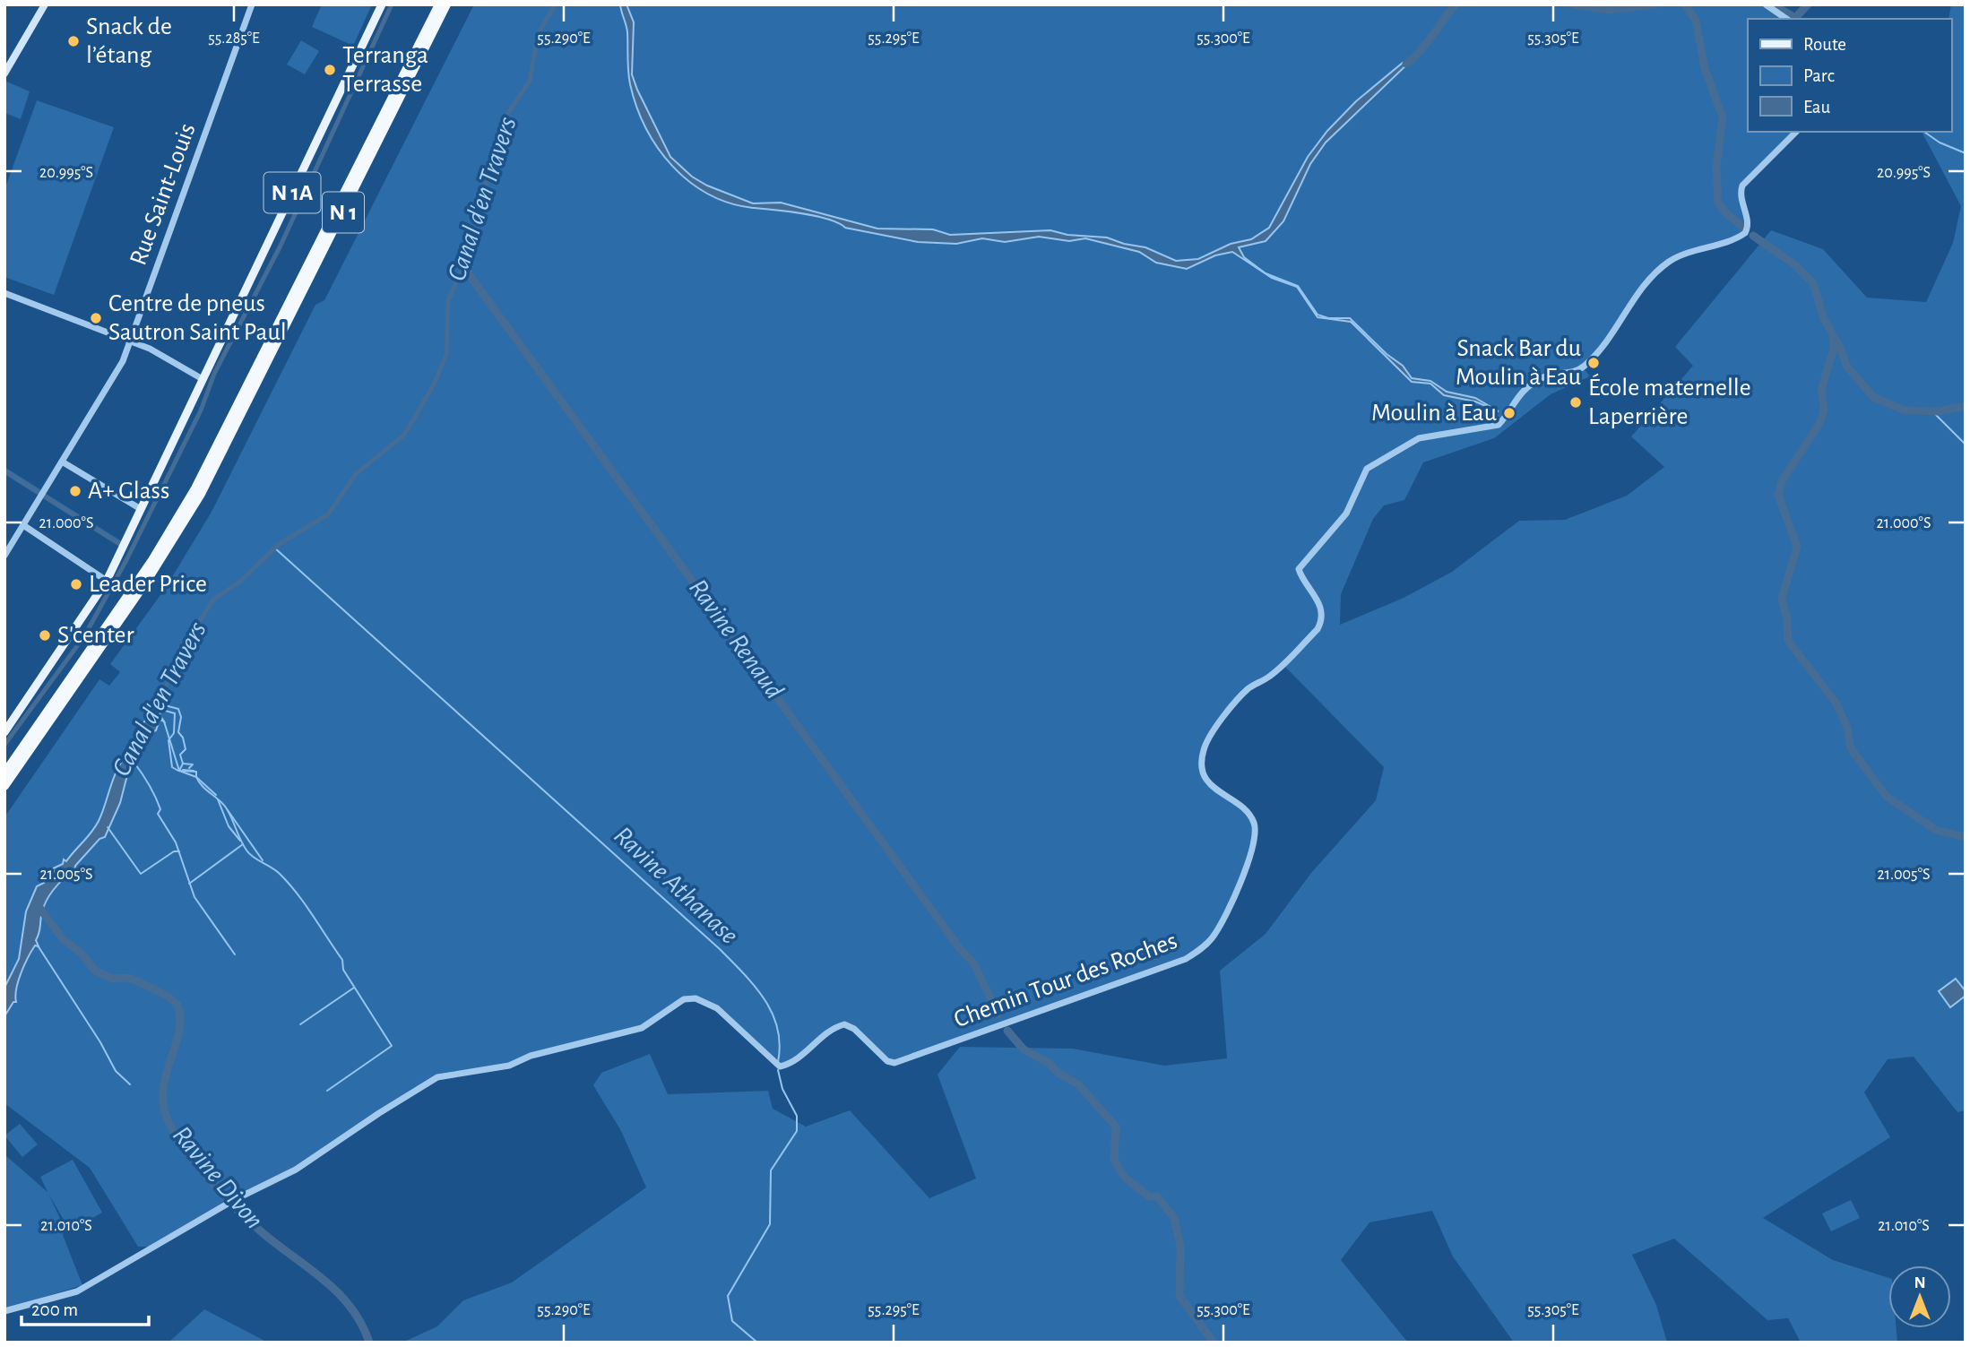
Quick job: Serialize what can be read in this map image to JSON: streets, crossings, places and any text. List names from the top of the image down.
{
  "streets": {
    "highway": ["N 1"],
    "main road": ["N 1A"],
    "street": ["Rue Saint-Louis", "Chemin Tour des Roches"]
  },
  "water": [
    "Canal d'en Travers",
    "Ravine Renaud",
    "Ravine Athanase",
    "Ravine Divon"
  ],
  "places": [
    "Snack de l’étang",
    "Terranga Terrasse",
    "Centre de pneus Sautron Saint Paul",
    "Snack Bar du Moulin à Eau",
    "École maternelle Laperrière",
    "Moulin à Eau",
    "A+ Glass",
    "Leader Price",
    "S'center"
  ],
  "legend": ["Route", "Parc", "Eau"],
  "scale_bar": "200 m",
  "north": "top",
  "coordinates": [
    "55.285°E",
    "55.290°E",
    "55.295°E",
    "55.300°E",
    "55.305°E",
    "20.995°S",
    "21.000°S",
    "21.005°S",
    "21.010°S"
  ]
}
